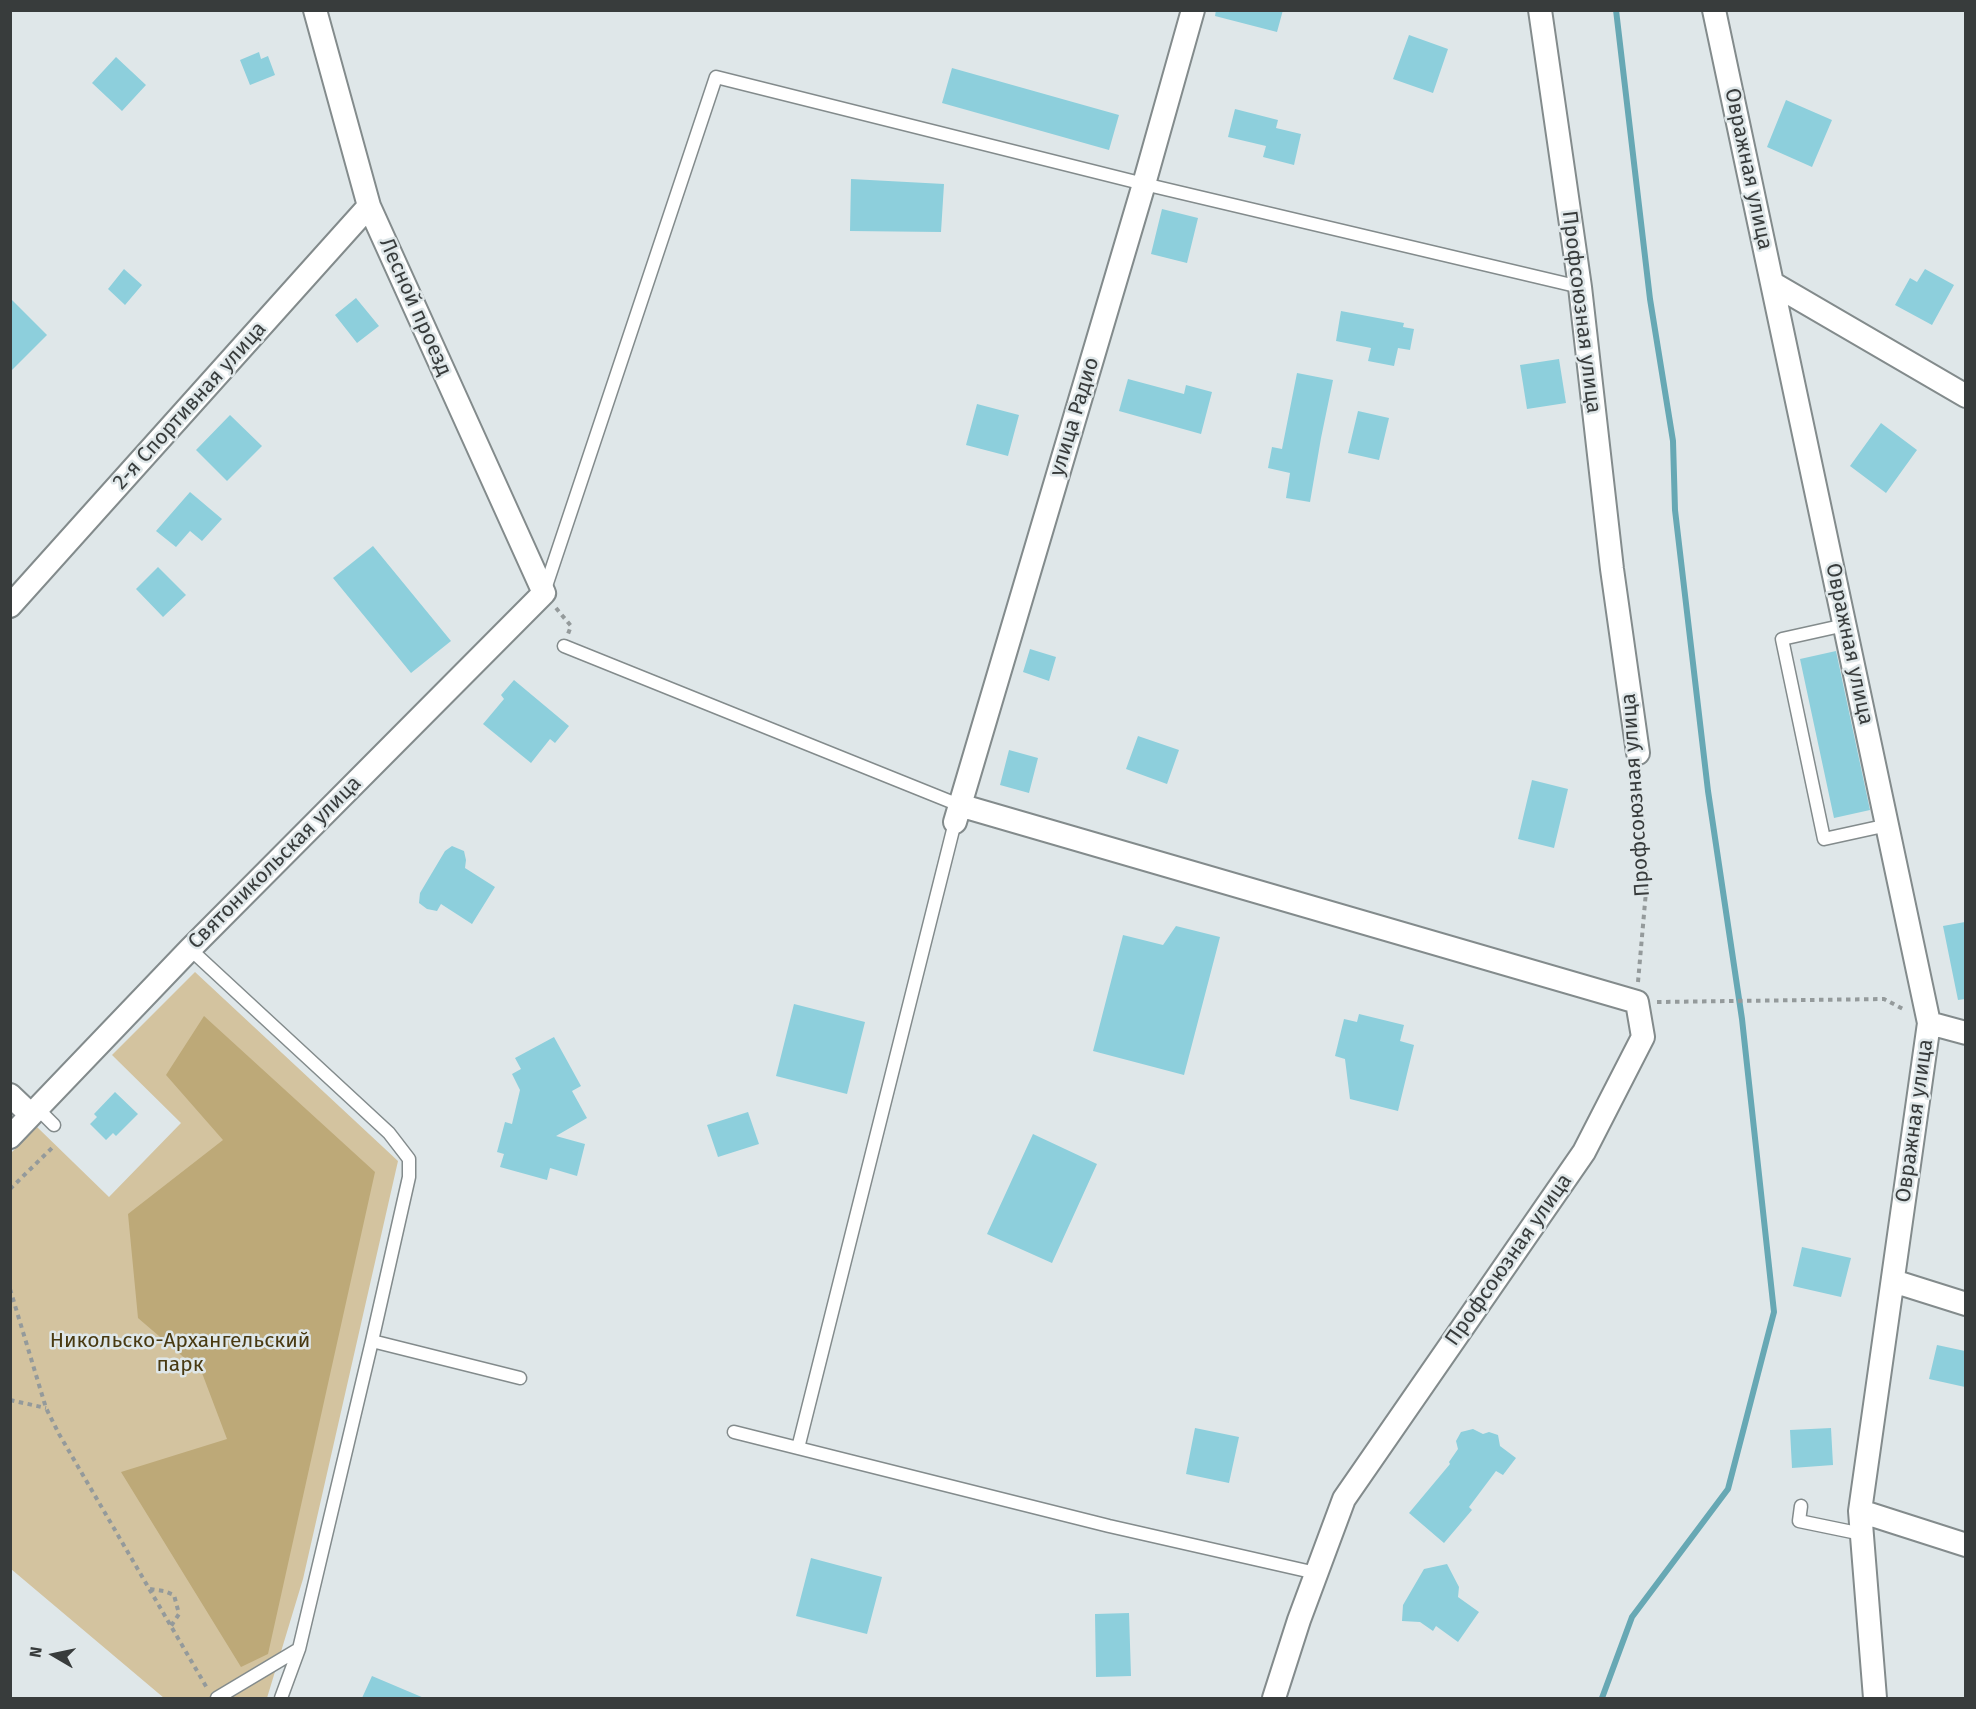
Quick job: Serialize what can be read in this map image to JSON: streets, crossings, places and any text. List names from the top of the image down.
{
  "streets": {
    "street": [
      "Овражная улица",
      "Лесной проезд",
      "Профсоюзная улица",
      "2-я Спортивная улица",
      "улица Радио",
      "Святоникольская улица"
    ]
  },
  "crossings": [
    ["Лесной проезд", "2-я Спортивная улица"],
    ["Лесной проезд", "Святоникольская улица"]
  ],
  "parks": ["Никольско-Архангельский парк"],
  "north": "left"
}
